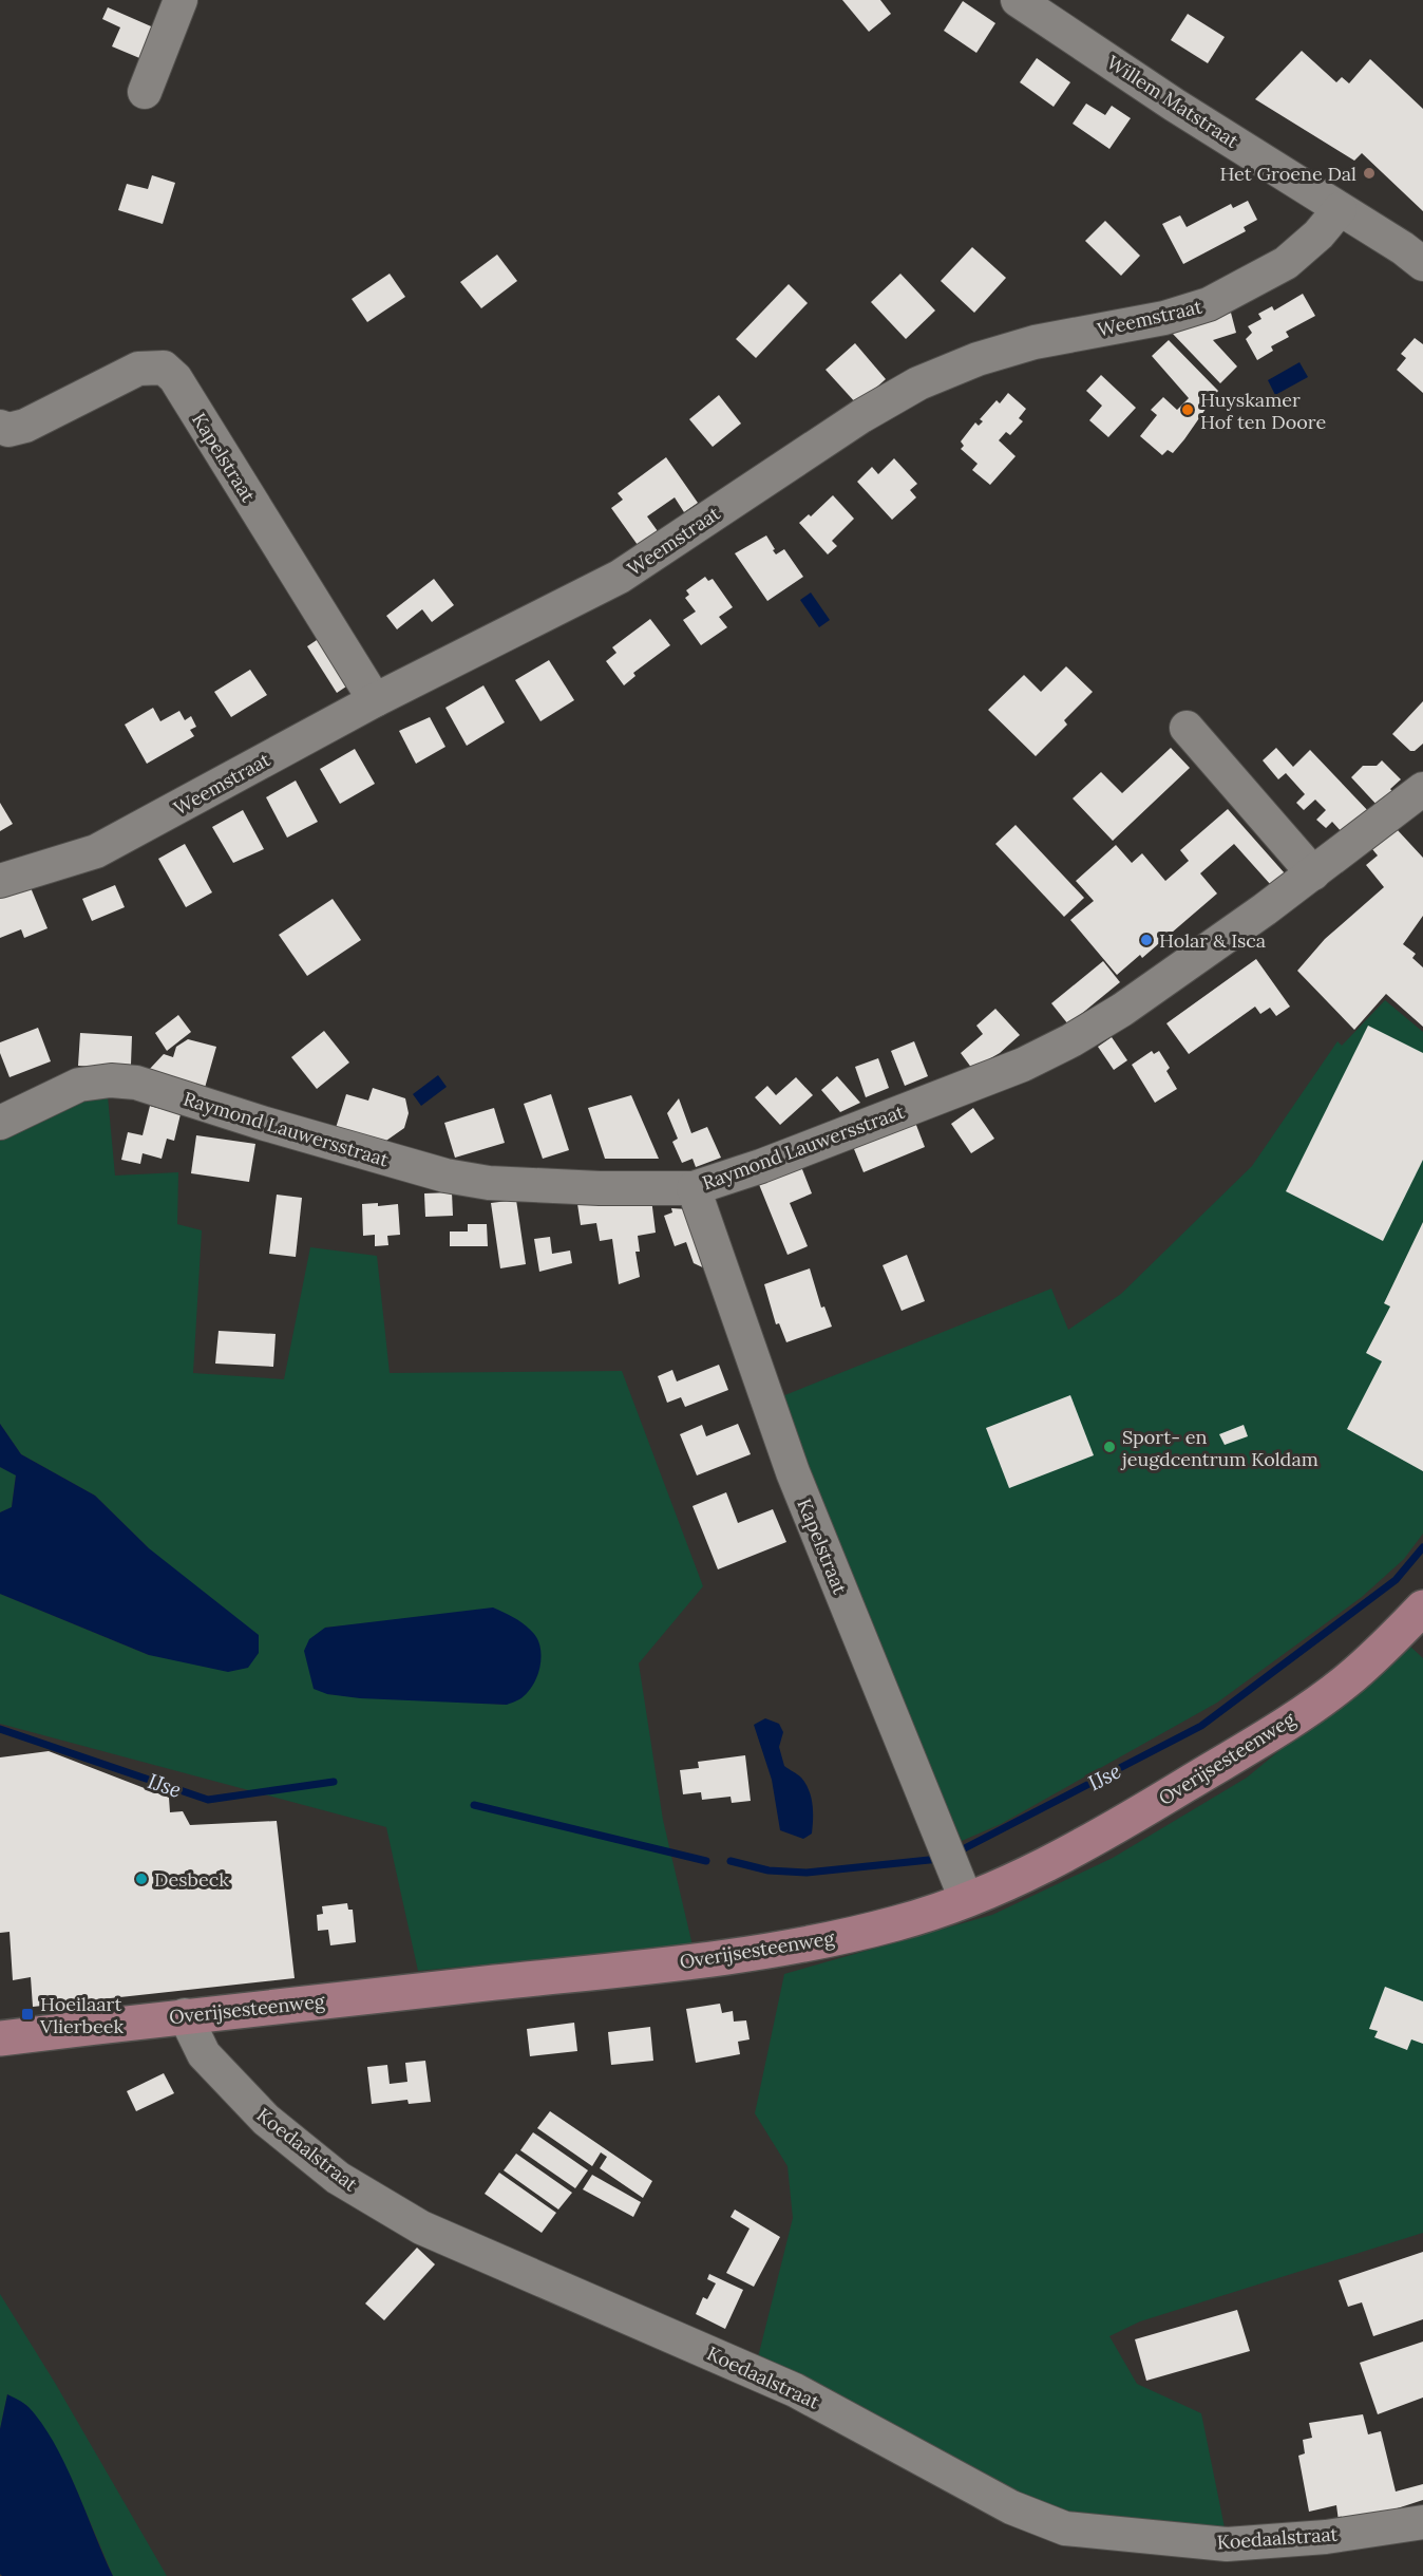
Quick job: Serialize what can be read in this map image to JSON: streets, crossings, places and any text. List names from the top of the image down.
{
  "streets": {
    "main road": ["Overijsesteenweg"],
    "street": [
      "Willem Matstraat",
      "Weemstraat",
      "Kapelstraat",
      "Raymond Lauwersstraat",
      "Koedaalstraat"
    ]
  },
  "crossings": [
    ["Willem Matstraat", "Weemstraat"],
    ["Weemstraat", "Kapelstraat"],
    ["Kapelstraat", "Raymond Lauwersstraat"],
    ["Kapelstraat", "Overijsesteenweg"],
    ["Overijsesteenweg", "Koedaalstraat"]
  ],
  "water": ["IJse"],
  "places": {
    "other": [
      "Het Groene Dal",
      "Huyskamer Hof ten Doore",
      "Holar & Isca",
      "Sport- en jeugdcentrum Koldam",
      "Desbeck"
    ],
    "transit": ["Hoeilaart Vlierbeek"]
  }
}
